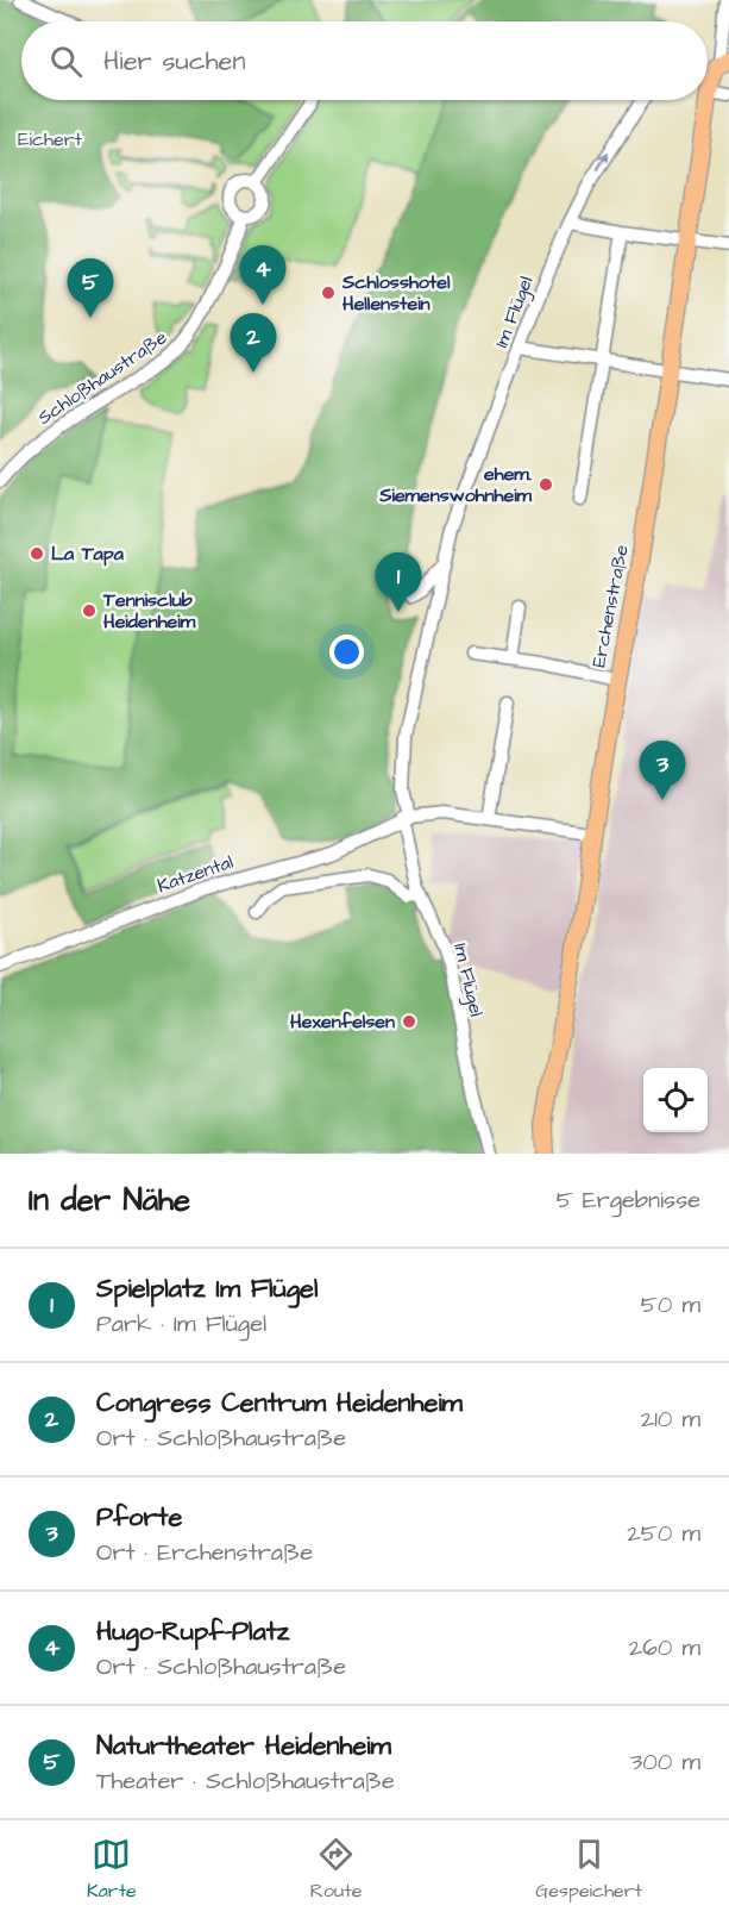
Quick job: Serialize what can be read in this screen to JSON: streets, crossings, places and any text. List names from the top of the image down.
{
  "streets": {
    "main road": ["Erchenstraße"],
    "street": ["Im Flügel", "Schloßhaustraße", "Katzental"]
  },
  "crossings": [
    ["Im Flügel", "Katzental"]
  ],
  "parks": ["Eichert"],
  "places": [
    "Schlosshotel Hellenstein",
    "ehem. Siemenswohnheim",
    "La Tapa",
    "Tennisclub Heidenheim",
    "Hexenfelsen"
  ],
  "page": {
    "search": "Hier suchen",
    "pins": [
      "4",
      "5",
      "2",
      "1",
      "3"
    ],
    "heading": ["In der Nähe", "5 Ergebnisse"],
    "list": [
      {
        "mark": "1",
        "name": "Spielplatz Im Flügel",
        "note": "Park · Im Flügel",
        "value": "50 m"
      },
      {
        "mark": "2",
        "name": "Congress Centrum Heidenheim",
        "note": "Ort · Schloßhaustraße",
        "value": "210 m"
      },
      {
        "mark": "3",
        "name": "Pforte",
        "note": "Ort · Erchenstraße",
        "value": "250 m"
      },
      {
        "mark": "4",
        "name": "Hugo-Rupf-Platz",
        "note": "Ort · Schloßhaustraße",
        "value": "260 m"
      },
      {
        "mark": "5",
        "name": "Naturtheater Heidenheim",
        "note": "Theater · Schloßhaustraße",
        "value": "300 m"
      }
    ],
    "nav": ["Karte", "Route", "Gespeichert"]
  }
}
